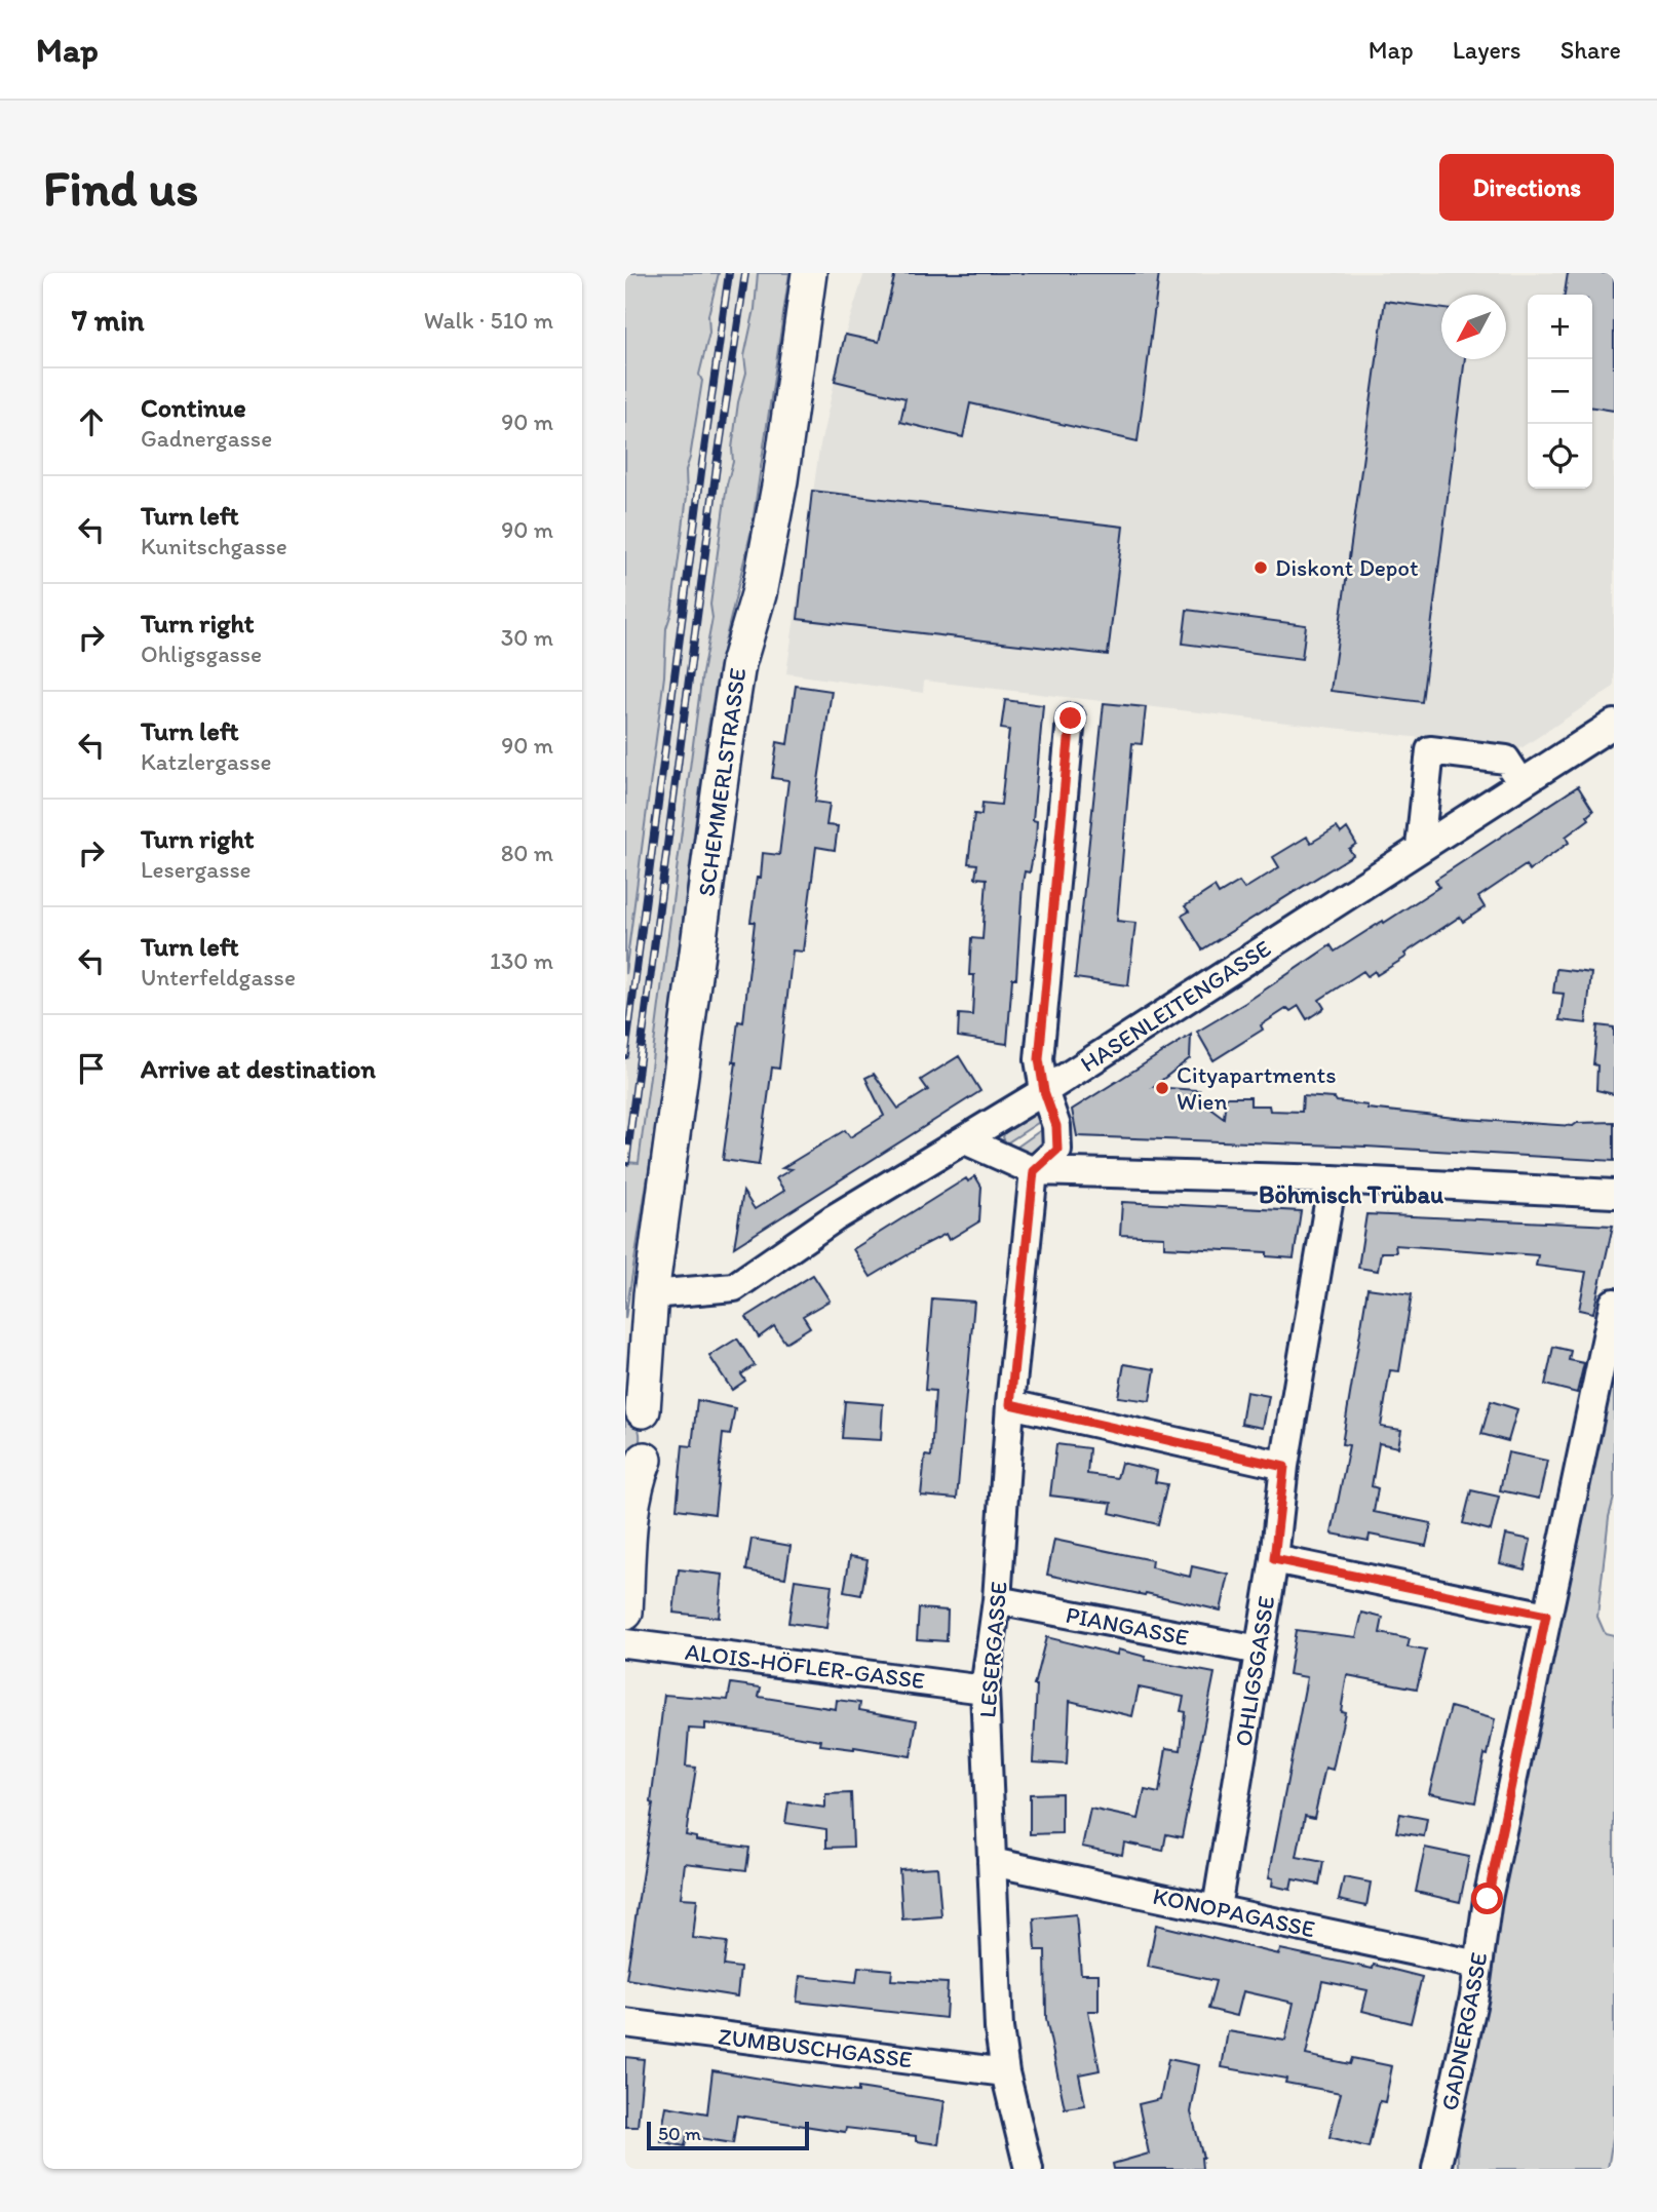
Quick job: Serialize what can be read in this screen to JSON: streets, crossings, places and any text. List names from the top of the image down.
{
  "streets": {
    "main road": ["SCHEMMERLSTRASSE"],
    "street": [
      "HASENLEITENGASSE",
      "PIANGASSE",
      "LESERGASSE",
      "ALOIS-HÖFLER-GASSE",
      "OHLIGSGASSE",
      "KONOPAGASSE",
      "GADNERGASSE",
      "ZUMBUSCHGASSE"
    ]
  },
  "crossings": [
    ["SCHEMMERLSTRASSE", "HASENLEITENGASSE"],
    ["PIANGASSE", "LESERGASSE"],
    ["PIANGASSE", "OHLIGSGASSE"],
    ["LESERGASSE", "ALOIS-HÖFLER-GASSE"],
    ["LESERGASSE", "KONOPAGASSE"],
    ["LESERGASSE", "ZUMBUSCHGASSE"],
    ["OHLIGSGASSE", "KONOPAGASSE"],
    ["KONOPAGASSE", "GADNERGASSE"]
  ],
  "districts": ["Böhmisch Trübau"],
  "places": ["Diskont Depot", "Cityapartments Wien"],
  "scale_bar": "50 m",
  "north": "bottom left",
  "page": {
    "header": "Map",
    "nav": ["Map", "Layers", "Share"],
    "buttons": "Directions",
    "title": "Find us",
    "heading": ["7 min", "Walk · 510 m"],
    "map_buttons": ["+", "−"],
    "list": [
      ["Continue", "Gadnergasse", "90 m"],
      ["Turn left", "Kunitschgasse", "90 m"],
      ["Turn right", "Ohligsgasse", "30 m"],
      ["Turn left", "Katzlergasse", "90 m"],
      ["Turn right", "Lesergasse", "80 m"],
      ["Turn left", "Unterfeldgasse", "130 m"],
      "Arrive at destination"
    ],
    "scale": "50 m"
  }
}
